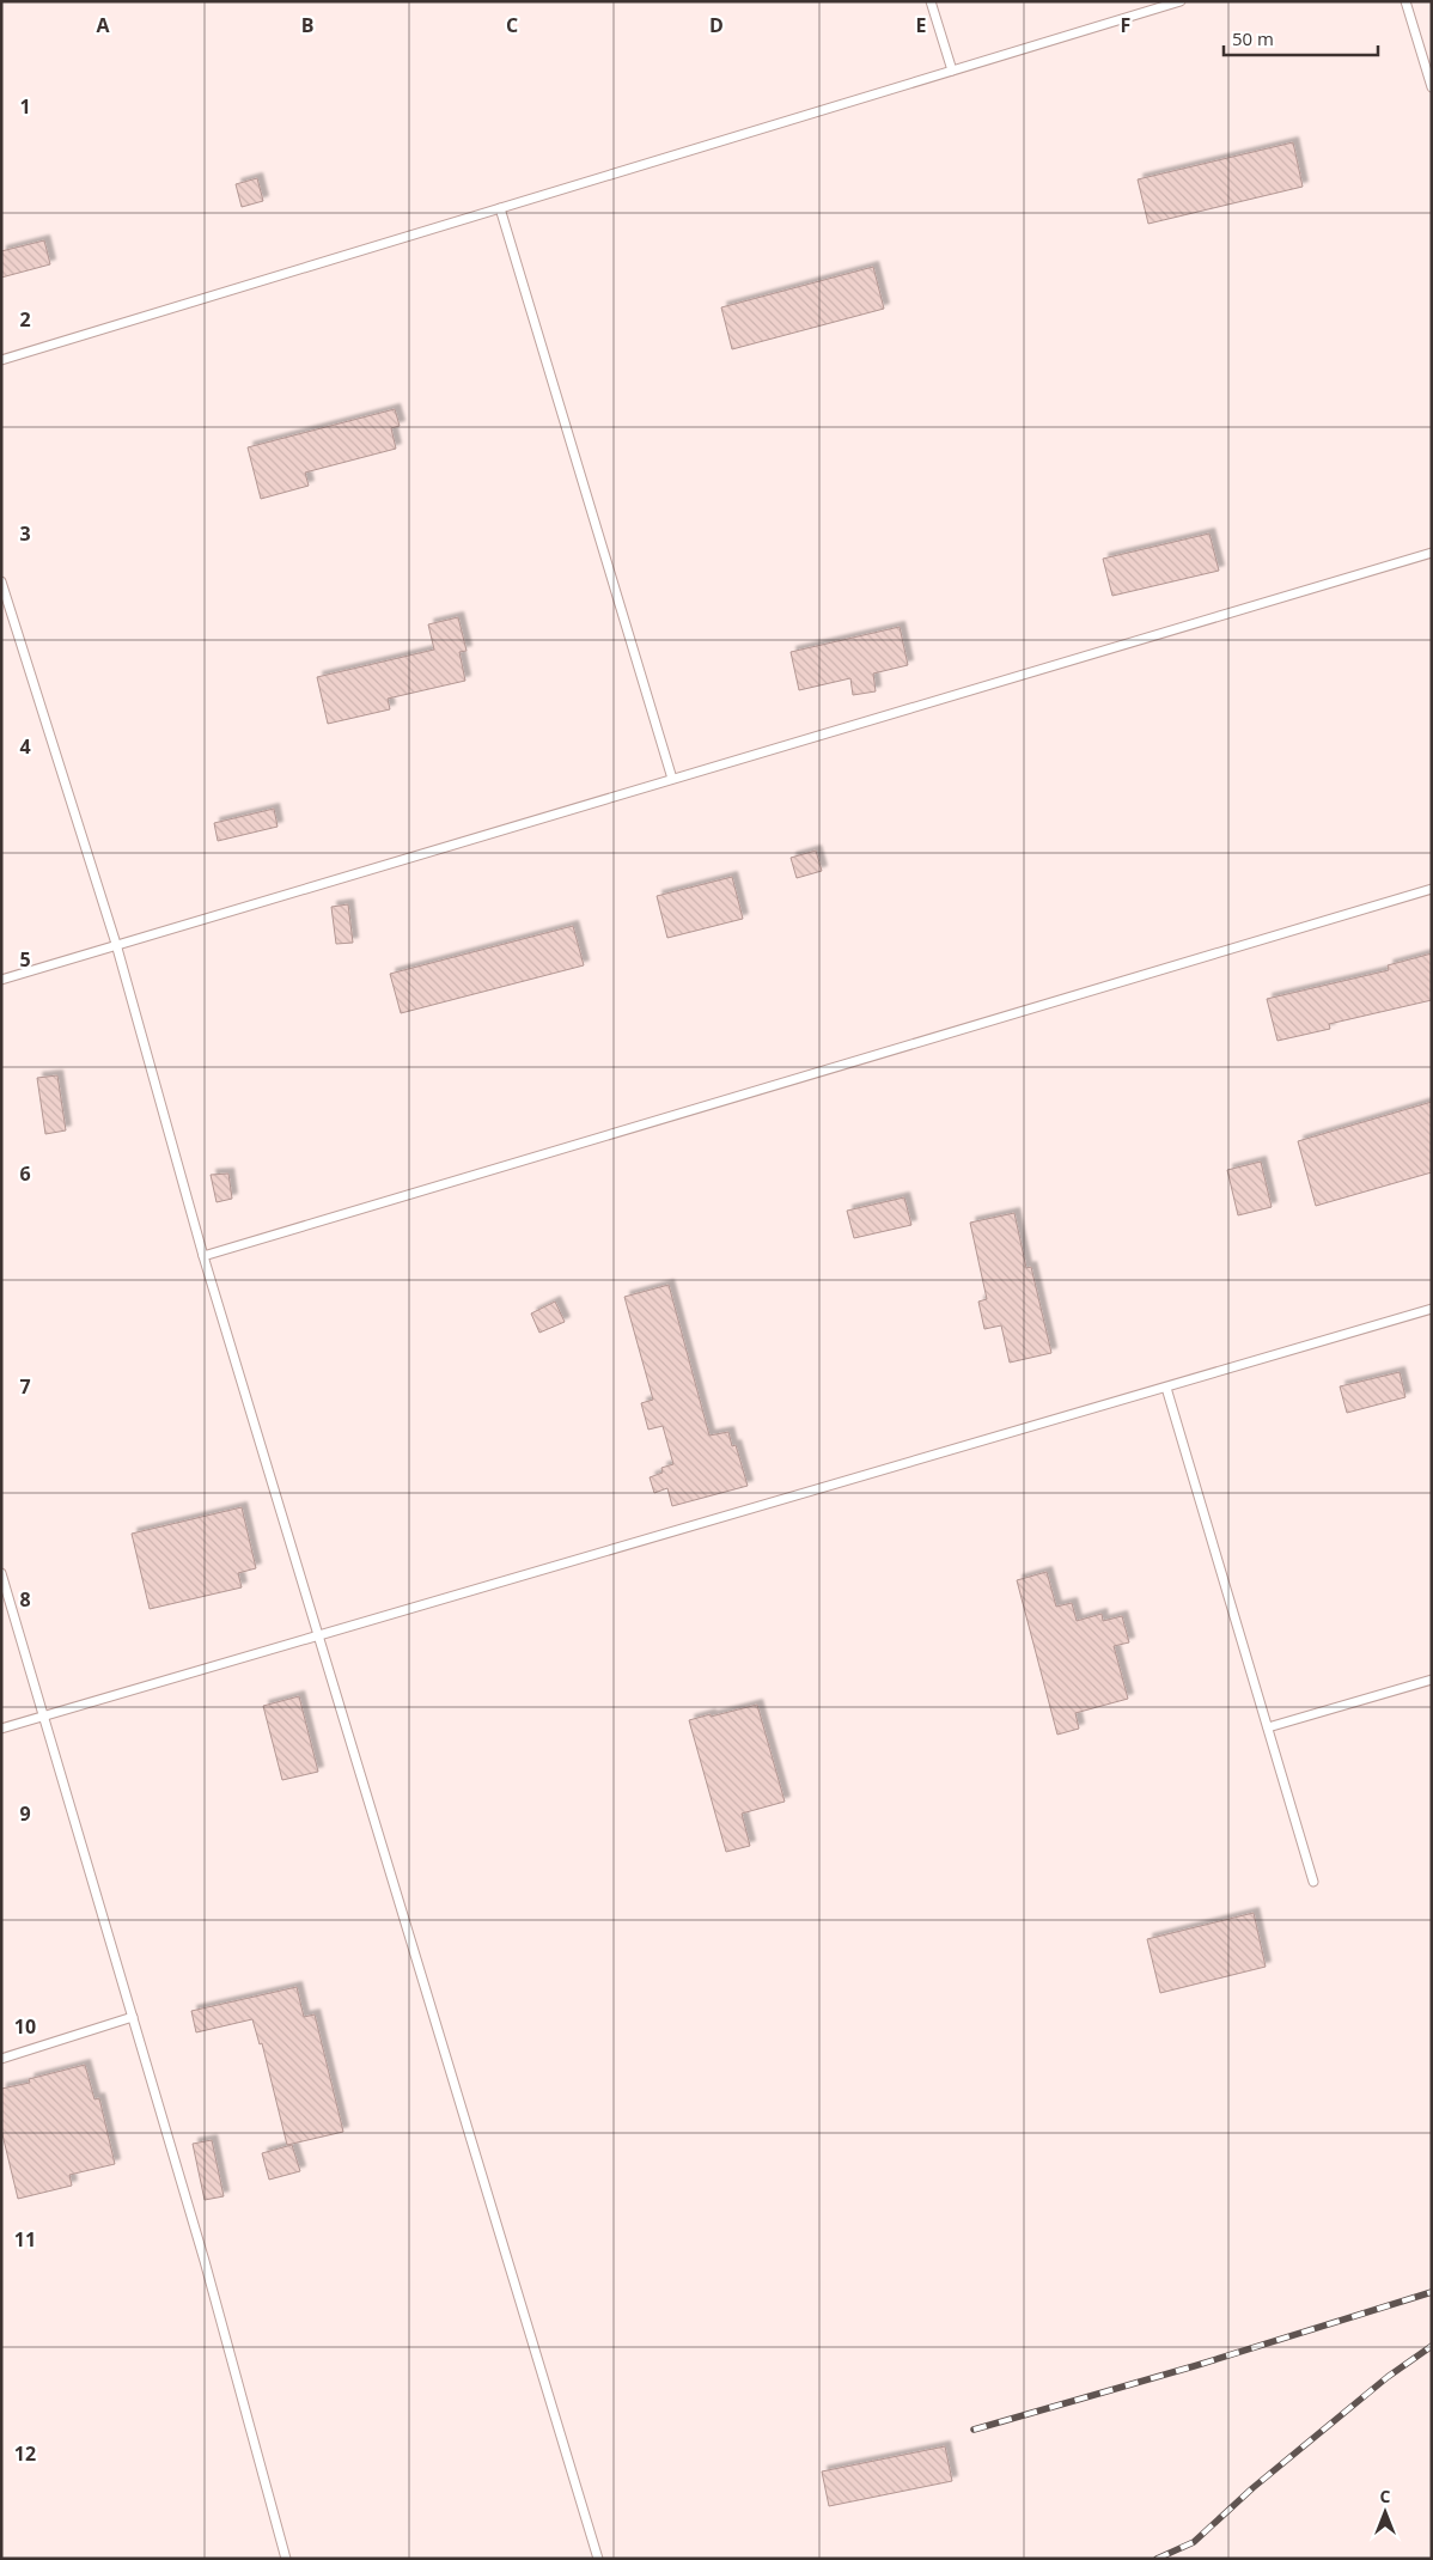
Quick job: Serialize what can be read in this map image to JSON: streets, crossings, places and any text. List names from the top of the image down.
{
  "scale_bar": "50 m",
  "north": "top",
  "grid": {
    "columns": [
      "A",
      "B",
      "C",
      "D",
      "E",
      "F"
    ],
    "rows": [
      "1",
      "2",
      "3",
      "4",
      "5",
      "6",
      "7",
      "8",
      "9",
      "10",
      "11",
      "12"
    ]
  }
}
